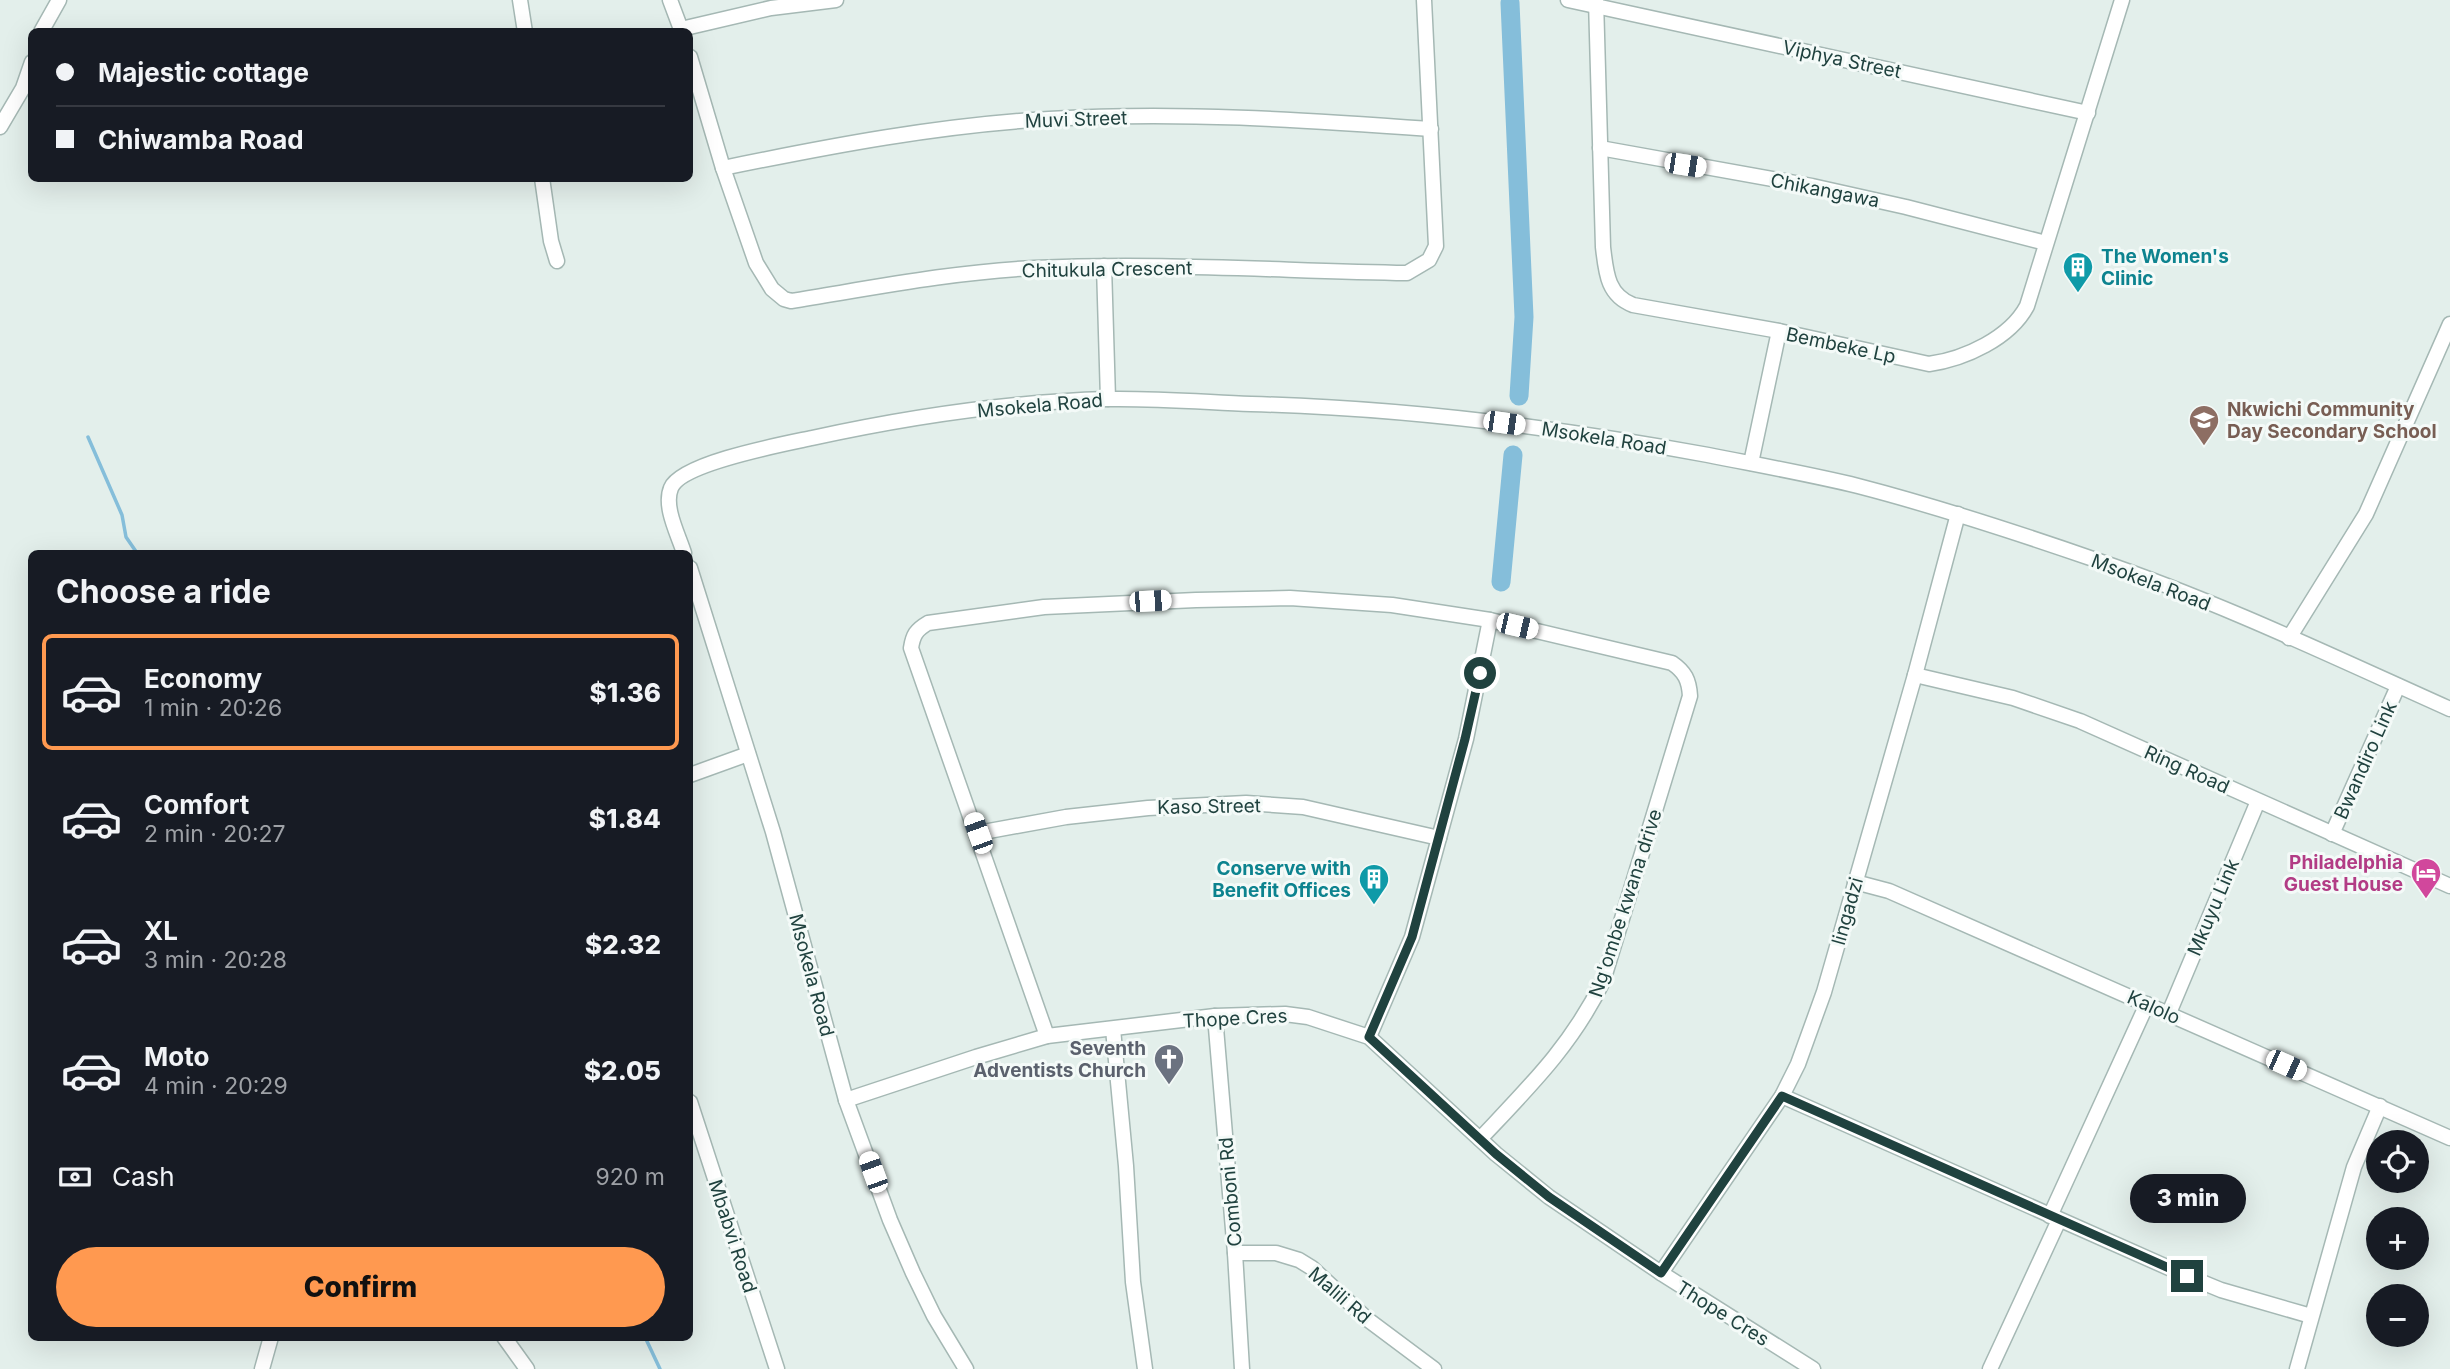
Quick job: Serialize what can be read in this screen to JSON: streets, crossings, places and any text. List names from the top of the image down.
{
  "streets": {
    "street": [
      "Viphya Street",
      "Muvi Street",
      "Chikangawa",
      "Chitukula Crescent",
      "Bembeke Lp",
      "Msokela Road",
      "Bwandiro Link",
      "Ring Road",
      "Kaso Street",
      "Ng'ombe kwana drive",
      "Mkuyu Link",
      "lingadzi",
      "Kalolo",
      "Thope Cres",
      "Comboni Rd",
      "Mbabvi Road",
      "Malili Rd"
    ]
  },
  "crossings": [
    ["Viphya Street", "Bembeke Lp"],
    ["Muvi Street", "Chitukula Crescent"],
    ["Chikangawa", "Bembeke Lp"],
    ["Msokela Road", "Bwandiro Link"],
    ["Msokela Road", "lingadzi"],
    ["Msokela Road", "Thope Cres"],
    ["Bwandiro Link", "Ring Road"],
    ["Ring Road", "Mkuyu Link"],
    ["Ring Road", "lingadzi"],
    ["Ng'ombe kwana drive", "Thope Cres"],
    ["Mkuyu Link", "Kalolo"],
    ["lingadzi", "Kalolo"],
    ["lingadzi", "Thope Cres"],
    ["Thope Cres", "Comboni Rd"],
    ["Comboni Rd", "Malili Rd"]
  ],
  "places": {
    "building": ["The Women's Clinic", "Conserve with Benefit Offices"],
    "school or university": ["Nkwichi Community Day Secondary School"],
    "hotel": ["Philadelphia Guest House"],
    "church": ["Seventh Adventists Church"]
  },
  "page": {
    "banner": ["Majestic cottage", "Chiwamba Road"],
    "heading": "Choose a ride",
    "list": [
      {
        "name": "Economy",
        "note": "1 min · 20:26",
        "value": "$1.36"
      },
      {
        "name": "Comfort",
        "note": "2 min · 20:27",
        "value": "$1.84"
      },
      {
        "name": "XL",
        "note": "3 min · 20:28",
        "value": "$2.32"
      },
      {
        "name": "Moto",
        "note": "4 min · 20:29",
        "value": "$2.05"
      }
    ],
    "map_buttons": ["+", "−"],
    "pay": ["Cash", "920 m"],
    "bubble": "3 min",
    "buttons": "Confirm"
  }
}
